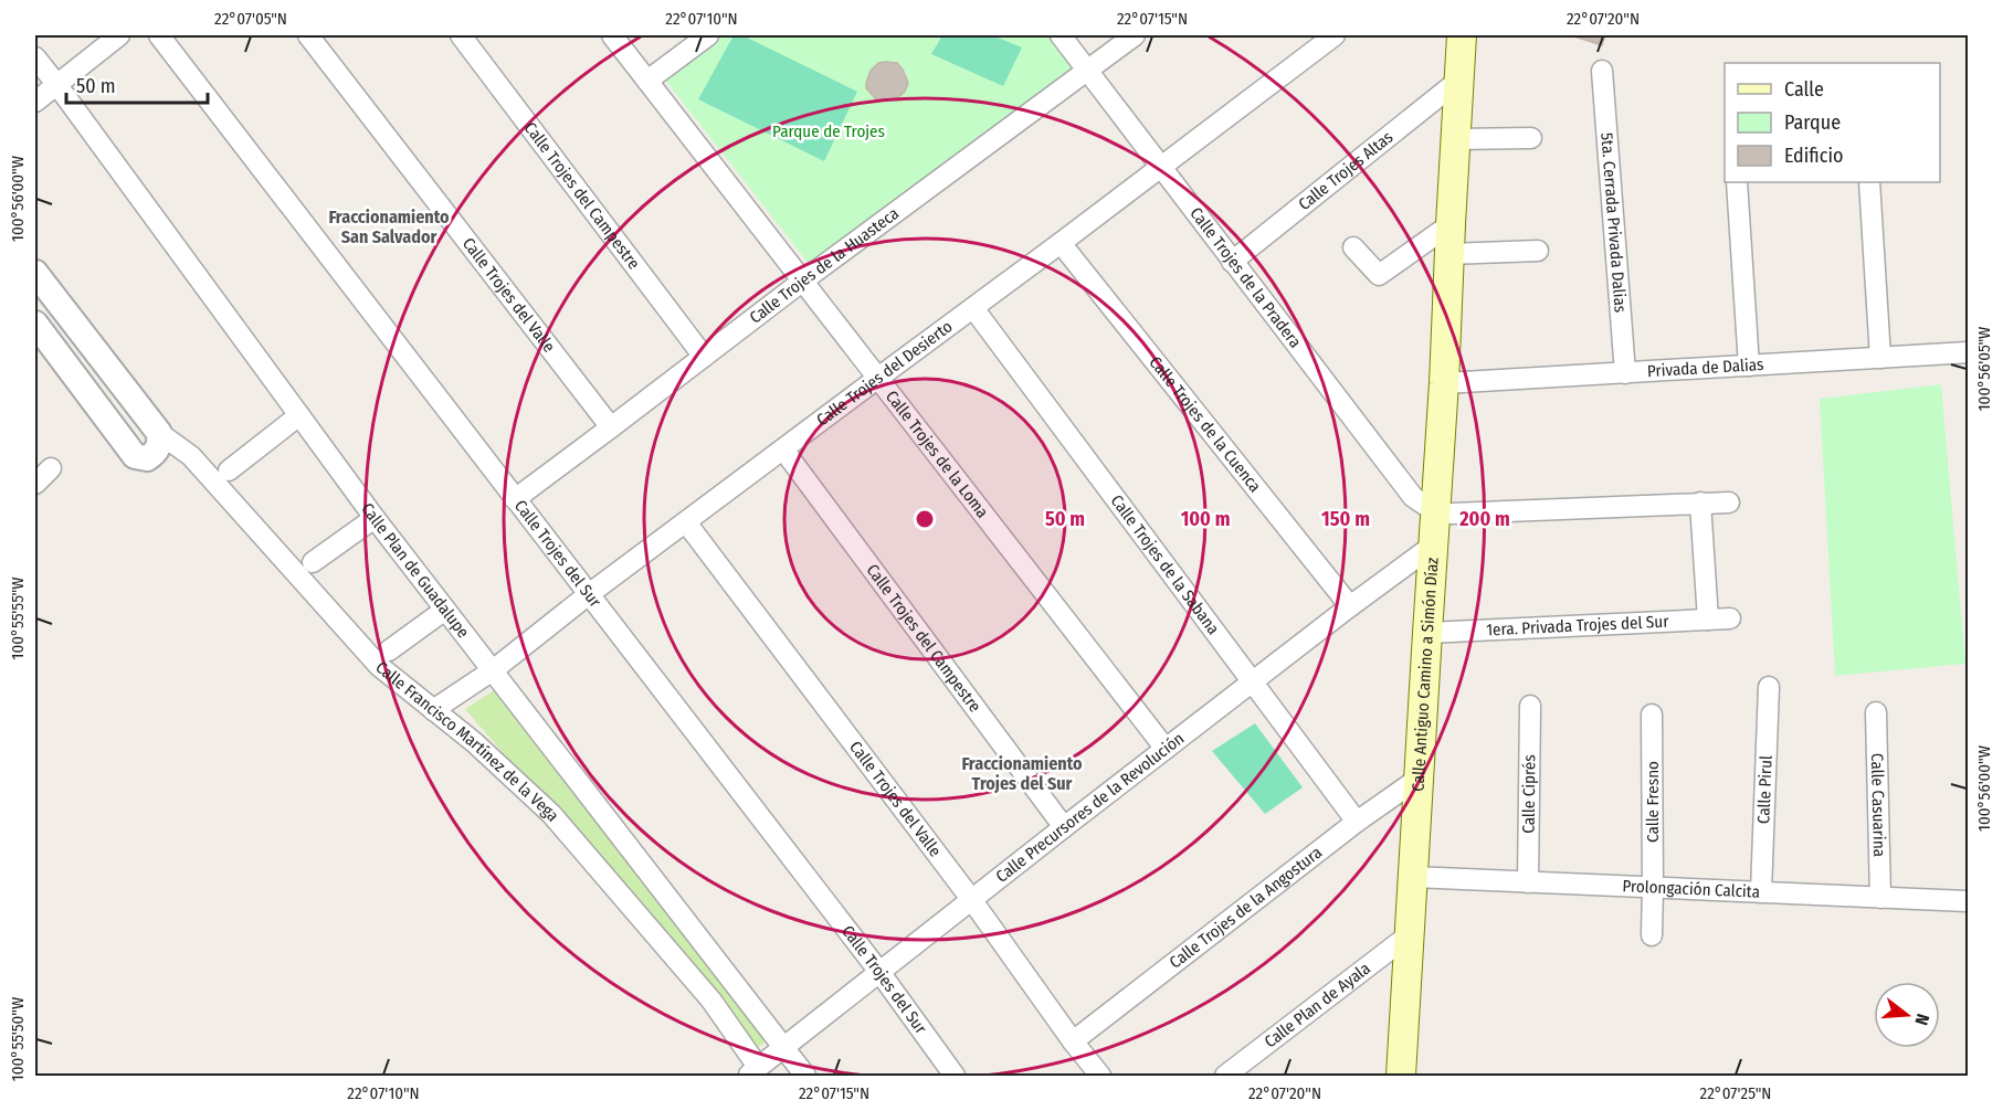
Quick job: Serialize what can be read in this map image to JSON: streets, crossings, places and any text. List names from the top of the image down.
{
  "streets": {
    "main road": ["Calle Antiguo Camino a Simón Díaz"],
    "street": [
      "Calle Trojes Altas",
      "Calle Trojes del Campestre",
      "5ta. Cerrada Privada Dalias",
      "Calle Trojes de la Huasteca",
      "Calle Trojes de la Pradera",
      "Calle Trojes del Valle",
      "Privada de Dalias",
      "Calle Trojes del Desierto",
      "Calle Trojes de la Cuenca",
      "Calle Trojes de la Loma",
      "Calle Trojes del Sur",
      "Calle Trojes de la Sabana",
      "Calle Plan de Guadalupe",
      "1era. Privada Trojes del Sur",
      "Calle Francisco Martínez de la Vega",
      "Calle Pirul",
      "Calle Ciprés",
      "Calle Fresno",
      "Calle Casuarina",
      "Calle Precursores de la Revolución",
      "Prolongación Calcita",
      "Calle Trojes de la Angostura",
      "Calle Plan de Ayala"
    ]
  },
  "crossings": [
    ["Calle Trojes Altas", "Calle Trojes de la Pradera"],
    ["Calle Trojes Altas", "Calle Antiguo Camino a Simón Díaz"],
    ["Calle Trojes del Campestre", "Calle Trojes de la Huasteca"],
    ["Calle Trojes del Campestre", "Calle Trojes del Desierto"],
    ["Calle Trojes del Campestre", "Calle Precursores de la Revolución"],
    ["5ta. Cerrada Privada Dalias", "Privada de Dalias"],
    ["Calle Trojes de la Huasteca", "Calle Trojes de la Pradera"],
    ["Calle Trojes de la Huasteca", "Calle Trojes del Valle"],
    ["Calle Trojes de la Huasteca", "Calle Trojes de la Loma"],
    ["Calle Trojes de la Huasteca", "Calle Trojes del Sur"],
    ["Calle Trojes de la Pradera", "Calle Trojes del Desierto"],
    ["Calle Trojes de la Pradera", "Calle Antiguo Camino a Simón Díaz"],
    ["Calle Trojes del Valle", "Calle Trojes del Desierto"],
    ["Calle Trojes del Valle", "Calle Precursores de la Revolución"],
    ["Calle Trojes del Valle", "Calle Trojes de la Angostura"],
    ["Privada de Dalias", "Calle Antiguo Camino a Simón Díaz"],
    ["Calle Trojes del Desierto", "Calle Trojes de la Cuenca"],
    ["Calle Trojes del Desierto", "Calle Trojes de la Loma"],
    ["Calle Trojes del Desierto", "Calle Trojes del Sur"],
    ["Calle Trojes del Desierto", "Calle Trojes de la Sabana"],
    ["Calle Trojes del Desierto", "Calle Plan de Guadalupe"],
    ["Calle Trojes del Desierto", "Calle Francisco Martínez de la Vega"],
    ["Calle Trojes de la Cuenca", "Calle Precursores de la Revolución"],
    ["Calle Trojes de la Loma", "Calle Precursores de la Revolución"],
    ["Calle Trojes del Sur", "Calle Precursores de la Revolución"],
    ["Calle Trojes de la Sabana", "Calle Precursores de la Revolución"],
    ["Calle Trojes de la Sabana", "Calle Trojes de la Angostura"],
    ["Calle Plan de Guadalupe", "Calle Precursores de la Revolución"],
    ["1era. Privada Trojes del Sur", "Calle Antiguo Camino a Simón Díaz"],
    ["Calle Antiguo Camino a Simón Díaz", "Calle Precursores de la Revolución"],
    ["Calle Antiguo Camino a Simón Díaz", "Prolongación Calcita"],
    ["Calle Antiguo Camino a Simón Díaz", "Calle Trojes de la Angostura"],
    ["Calle Antiguo Camino a Simón Díaz", "Calle Plan de Ayala"],
    ["Calle Francisco Martínez de la Vega", "Calle Precursores de la Revolución"],
    ["Calle Pirul", "Prolongación Calcita"],
    ["Calle Ciprés", "Prolongación Calcita"],
    ["Calle Fresno", "Prolongación Calcita"],
    ["Calle Casuarina", "Prolongación Calcita"]
  ],
  "districts": ["Fraccionamiento San Salvador", "Fraccionamiento Trojes del Sur"],
  "parks": ["Parque de Trojes"],
  "legend": ["Calle", "Parque", "Edificio"],
  "scale_bar": "50 m",
  "north": "right",
  "coordinates": [
    "22°07'05\"N",
    "22°07'10\"N",
    "22°07'15\"N",
    "22°07'20\"N",
    "100°56'00\"W",
    "100°56'05\"W",
    "100°55'55\"W",
    "100°55'50\"W",
    "22°07'25\"N"
  ],
  "rings": [
    "50 m",
    "100 m",
    "150 m",
    "200 m"
  ]
}
